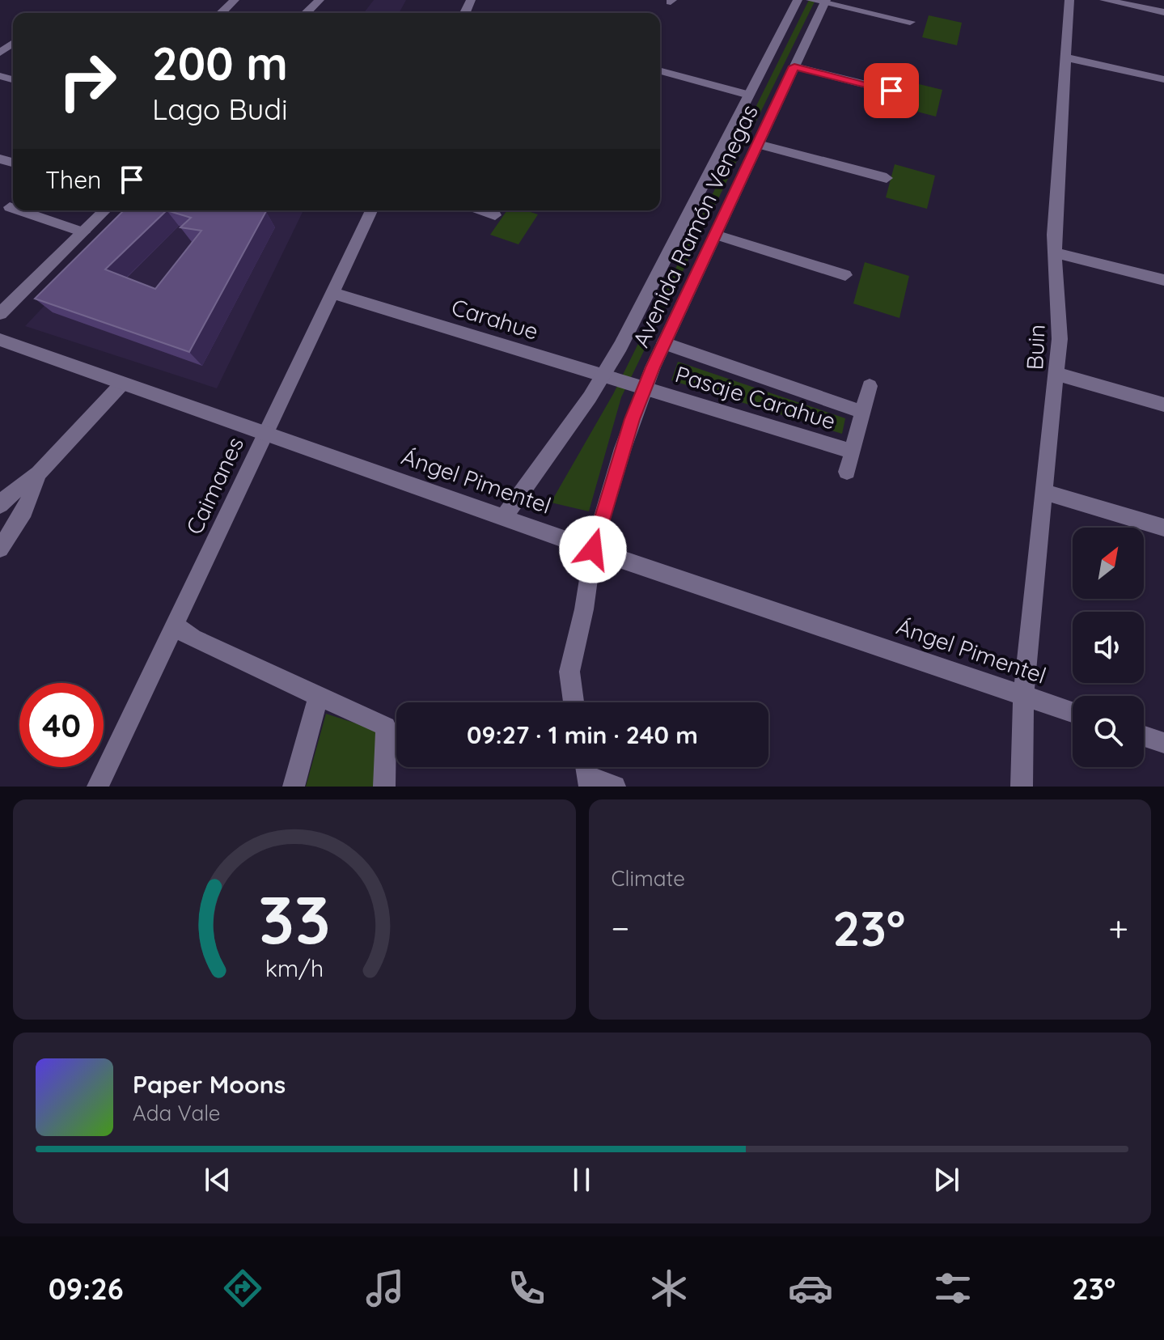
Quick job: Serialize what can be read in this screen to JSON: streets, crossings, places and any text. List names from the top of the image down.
{
  "streets": {
    "street": [
      "Avenida Ramón Venegas",
      "Carahue",
      "Buin",
      "Pasaje Carahue",
      "Ángel Pimentel",
      "Caimanes"
    ]
  },
  "crossings": [
    ["Avenida Ramón Venegas", "Carahue"],
    ["Avenida Ramón Venegas", "Pasaje Carahue"],
    ["Avenida Ramón Venegas", "Ángel Pimentel"],
    ["Carahue", "Pasaje Carahue"],
    ["Carahue", "Caimanes"],
    ["Buin", "Ángel Pimentel"],
    ["Ángel Pimentel", "Caimanes"]
  ],
  "north": "top right",
  "page": {
    "turn": ["200 m", "Lago Budi"],
    "then": "Then",
    "limit": "40",
    "trip": "09:27 · 1 min · 240 m",
    "tile": "Climate",
    "heat": ["−", "23°", "+"],
    "song": ["Paper Moons", "Ada Vale"],
    "tabs": ["09:26", "23°"],
    "gauge": ["33", "km/h"]
  }
}
